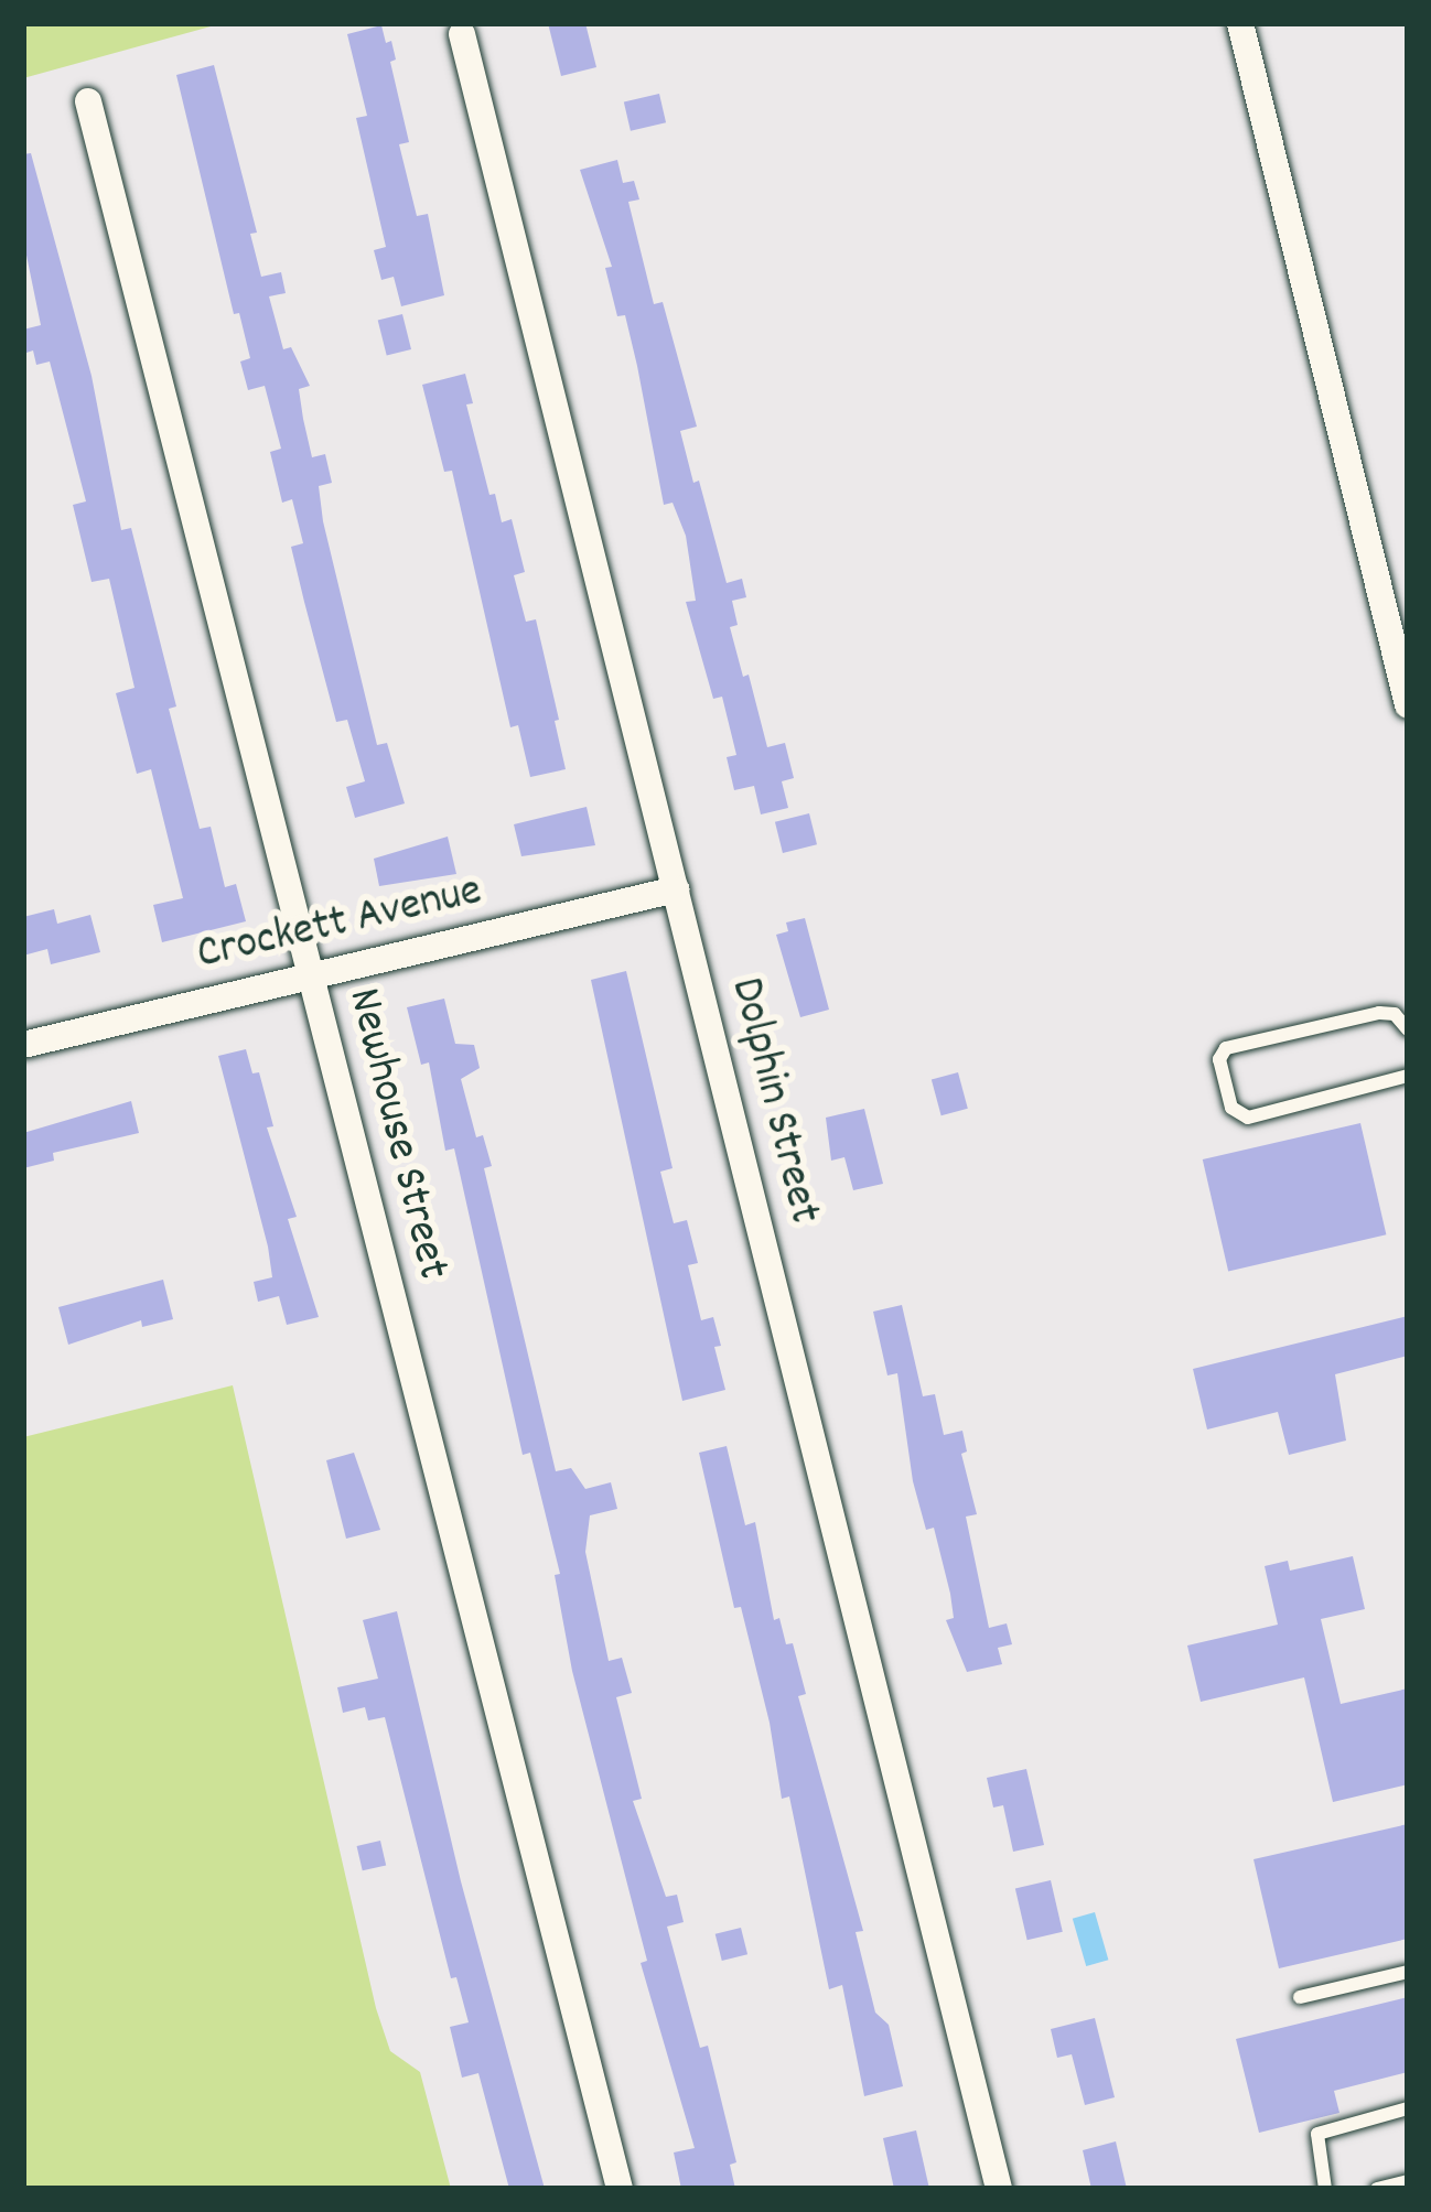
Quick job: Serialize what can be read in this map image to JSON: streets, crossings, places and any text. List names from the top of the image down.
{
  "streets": {
    "street": ["Crockett Avenue", "Dolphin Street", "Newhouse Street"]
  },
  "crossings": [
    ["Crockett Avenue", "Dolphin Street"],
    ["Crockett Avenue", "Newhouse Street"]
  ]
}
